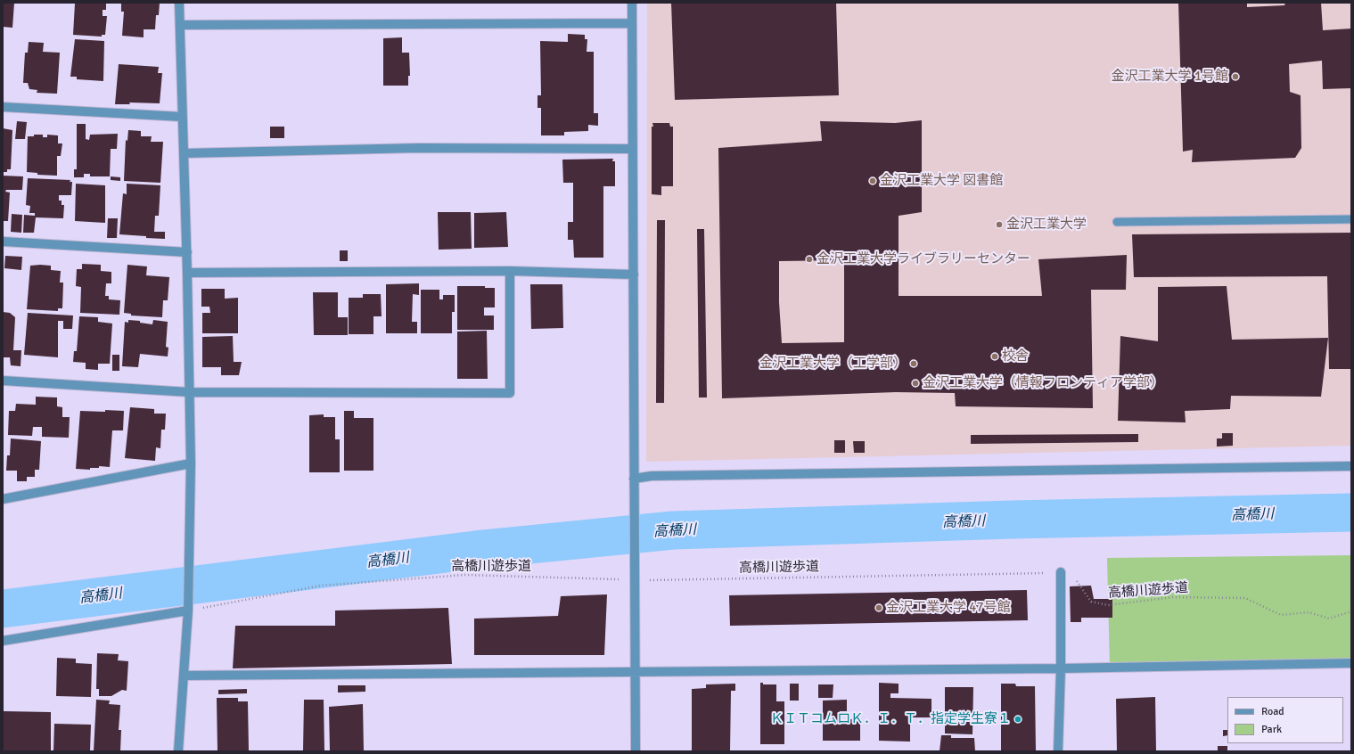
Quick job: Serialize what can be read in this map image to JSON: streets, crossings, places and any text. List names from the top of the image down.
{
  "streets": {
    "path": ["高橋川遊歩道"]
  },
  "water": ["高橋川"],
  "places": [
    "金沢工業大学 1号館",
    "金沢工業大学 図書館",
    "金沢工業大学",
    "金沢工業大学ライブラリーセンター",
    "校舎",
    "金沢工業大学（工学部）",
    "金沢工業大学（情報フロンティア学部）",
    "金沢工業大学 47号館",
    "ＫＩＴコムロＫ．Ｉ．Ｔ．指定学生寮１"
  ],
  "legend": ["Road", "Park"]
}
